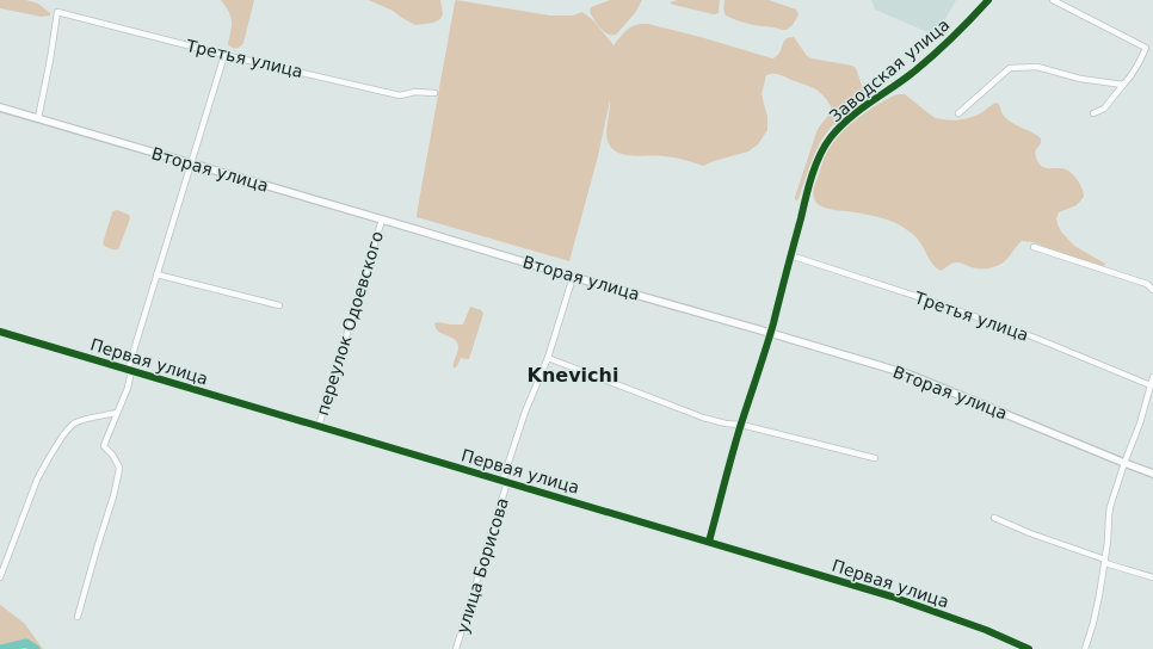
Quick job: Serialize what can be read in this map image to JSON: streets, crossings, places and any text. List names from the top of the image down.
{
  "streets": {
    "main road": ["Вторая улица"],
    "street": [
      "Третья улица",
      "Заводская улица",
      "переулок Одоевского",
      "Первая улица",
      "улица Борисова"
    ]
  },
  "crossings": [
    ["Третья улица", "Заводская улица"],
    ["Третья улица", "Вторая улица"],
    ["Заводская улица", "Вторая улица"],
    ["Заводская улица", "Первая улица"],
    ["Вторая улица", "переулок Одоевского"],
    ["Вторая улица", "улица Борисова"],
    ["переулок Одоевского", "Первая улица"],
    ["Первая улица", "улица Борисова"]
  ],
  "districts": ["Knevichi"]
}
